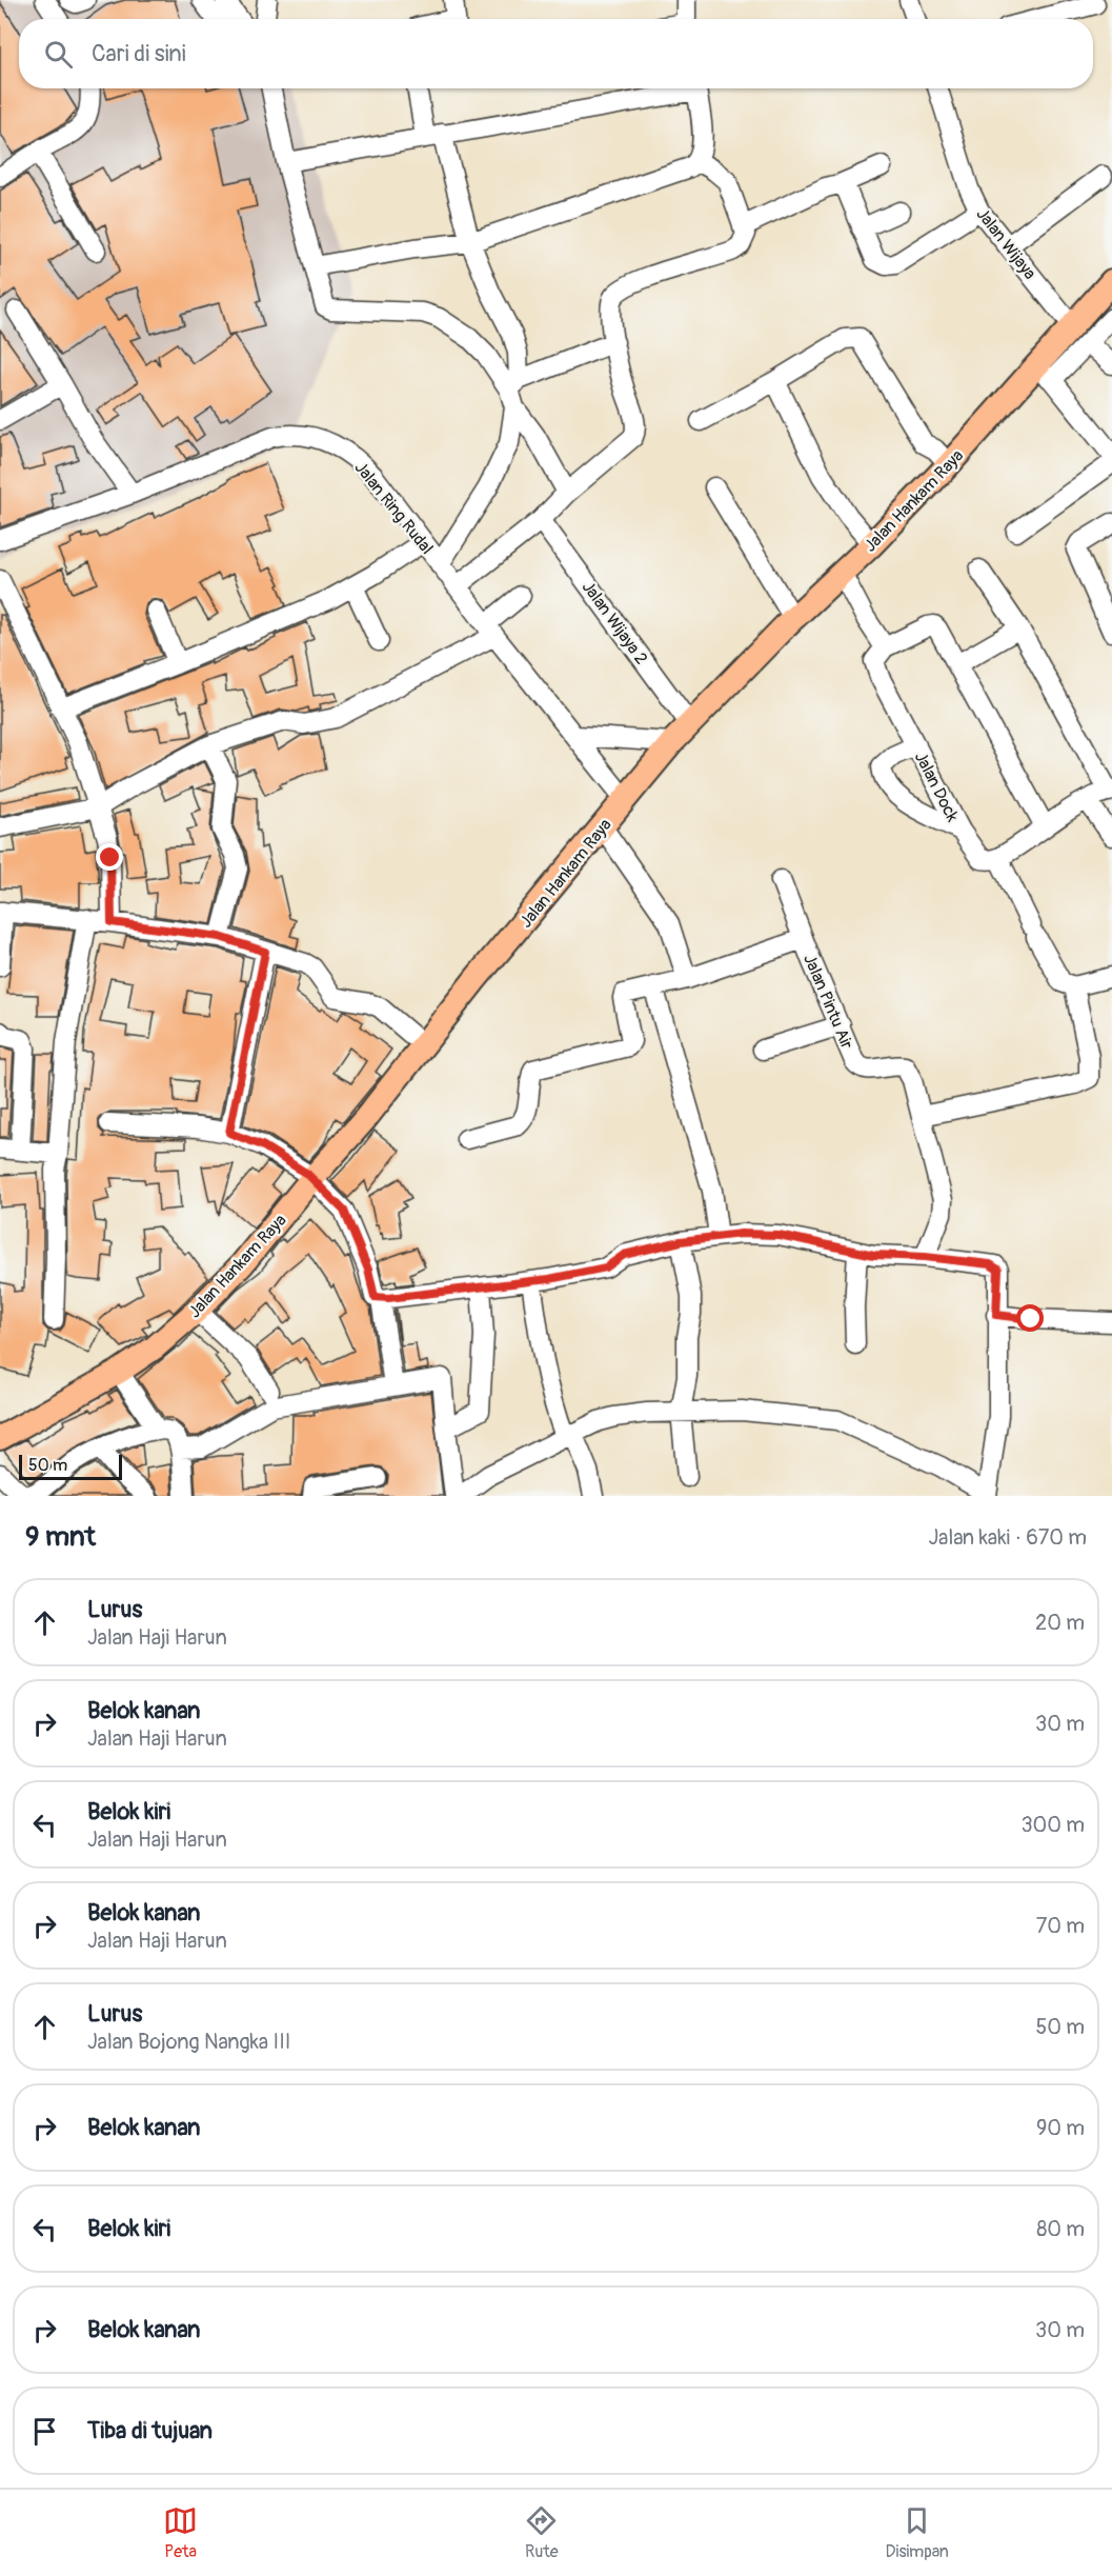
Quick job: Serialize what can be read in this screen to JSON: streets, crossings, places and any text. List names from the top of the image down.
{
  "streets": {
    "main road": ["Jalan Hankam Raya"],
    "street": [
      "Jalan Wijaya",
      "Jalan Ring Rudal",
      "Jalan Wijaya 2",
      "Jalan Dock",
      "Jalan Pintu Air"
    ]
  },
  "crossings": [
    ["Jalan Wijaya", "Jalan Hankam Raya"],
    ["Jalan Hankam Raya", "Jalan Ring Rudal"],
    ["Jalan Hankam Raya", "Jalan Wijaya 2"]
  ],
  "scale_bar": "50 m",
  "page": {
    "search": "Cari di sini",
    "scale": "50 m",
    "heading": ["9 mnt", "Jalan kaki · 670 m"],
    "list": [
      ["Lurus", "Jalan Haji Harun", "20 m"],
      ["Belok kanan", "Jalan Haji Harun", "30 m"],
      ["Belok kiri", "Jalan Haji Harun", "300 m"],
      ["Belok kanan", "Jalan Haji Harun", "70 m"],
      ["Lurus", "Jalan Bojong Nangka III", "50 m"],
      ["Belok kanan", "90 m"],
      ["Belok kiri", "80 m"],
      ["Belok kanan", "30 m"],
      "Tiba di tujuan"
    ],
    "nav": ["Peta", "Rute", "Disimpan"]
  }
}
